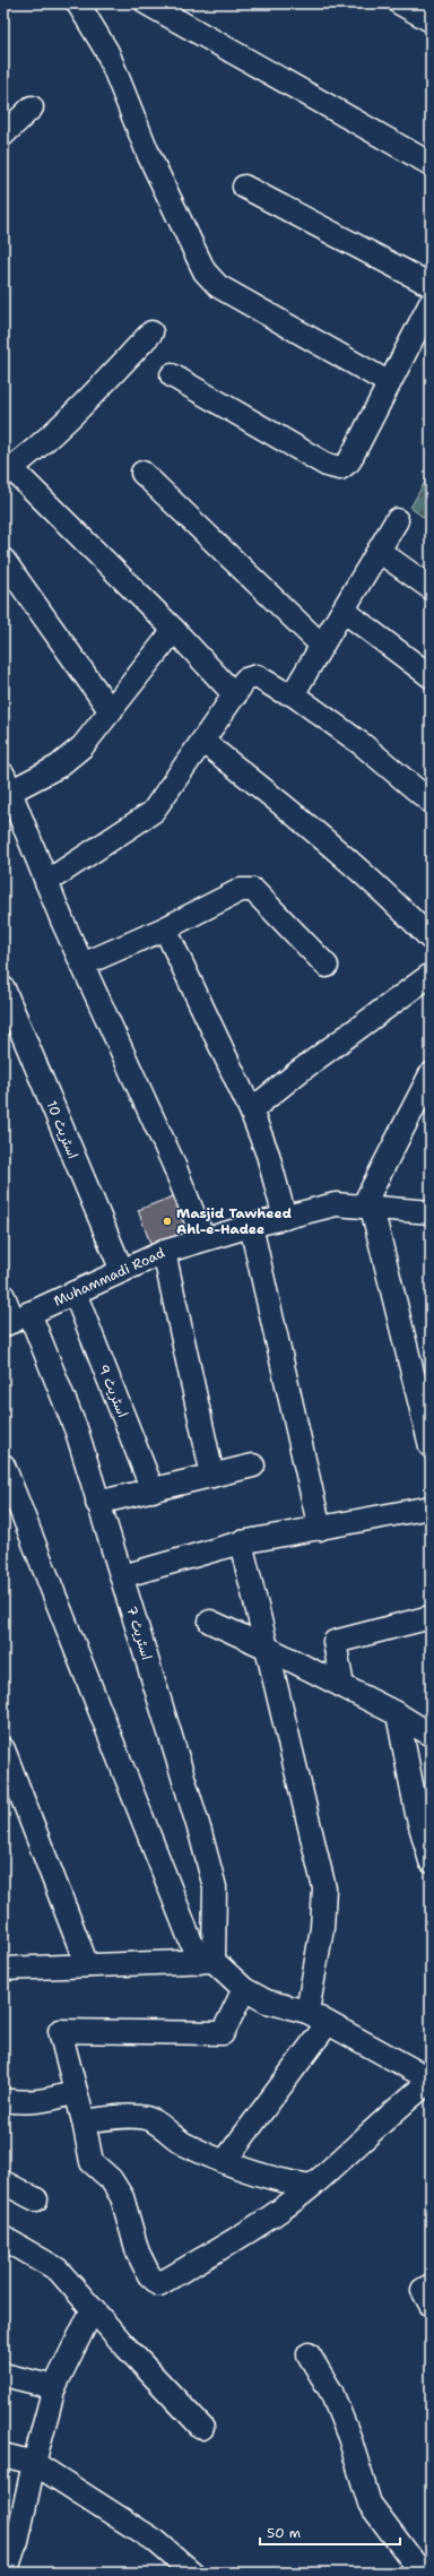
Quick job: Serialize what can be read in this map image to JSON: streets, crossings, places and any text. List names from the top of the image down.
{
  "streets": {
    "street": [
      "اسٹریٹ 10",
      "Muhammadi Road",
      "اسٹریٹ 9",
      "اسٹریٹ 7"
    ]
  },
  "crossings": [
    ["اسٹریٹ 10", "Muhammadi Road"],
    ["Muhammadi Road", "اسٹریٹ 9"],
    ["Muhammadi Road", "اسٹریٹ 7"]
  ],
  "places": ["Masjid Tawheed Ahl-e-Hadee"],
  "scale_bar": "50 m"
}
